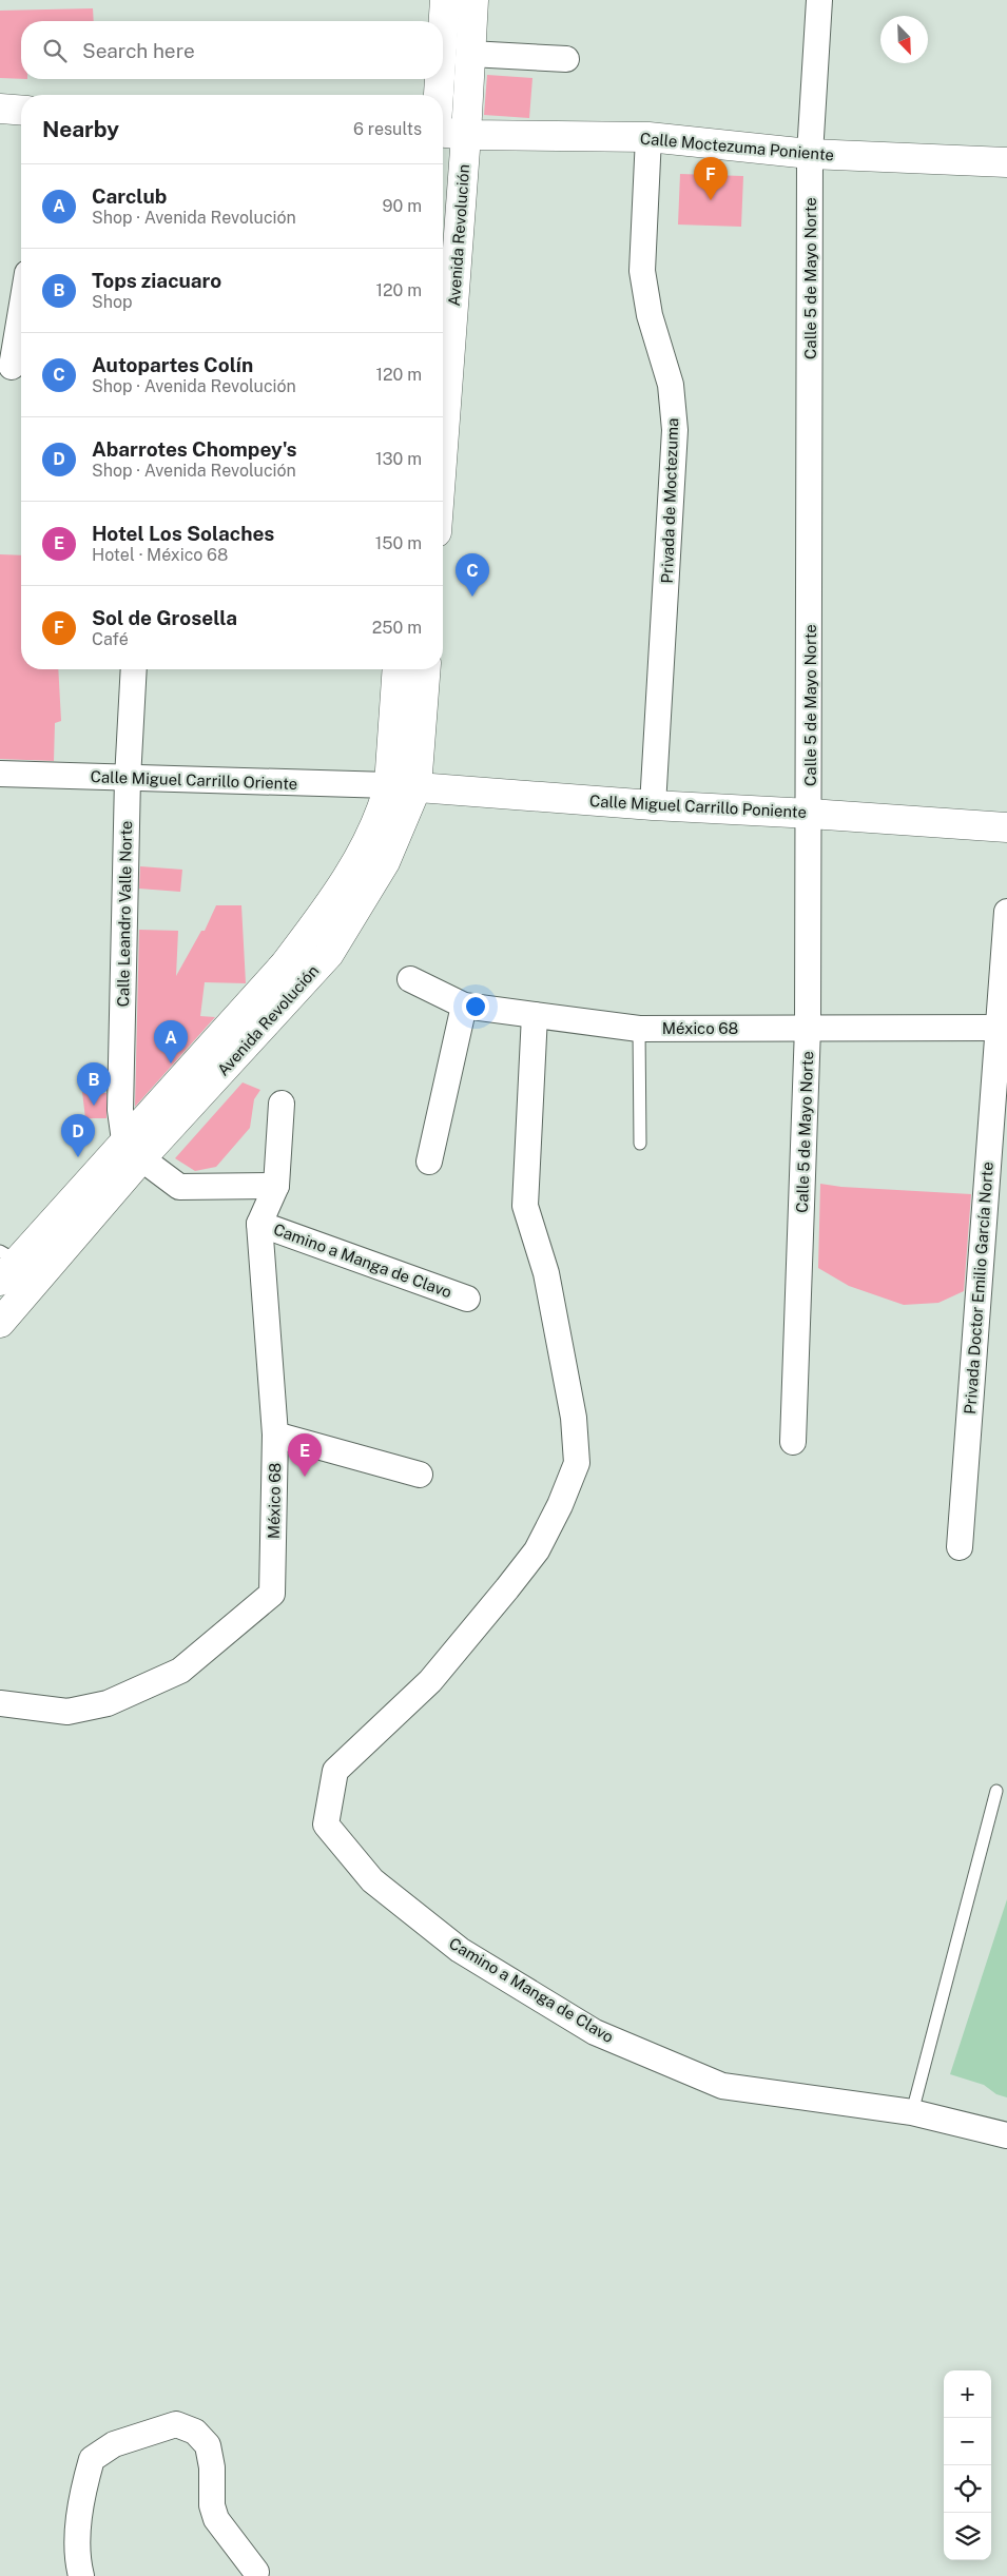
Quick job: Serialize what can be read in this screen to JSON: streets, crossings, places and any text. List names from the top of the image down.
{
  "streets": {
    "main road": ["Calle Moctezuma Poniente", "Avenida Revolución", "Calle Miguel Carrillo Poniente"],
    "street": [
      "Calle 5 de Mayo Norte",
      "Privada de Moctezuma",
      "Calle Miguel Carrillo Oriente",
      "Calle Leandro Valle Norte",
      "México 68",
      "Camino a Manga de Clavo",
      "Privada Doctor Emilio García Norte"
    ]
  },
  "crossings": [
    ["Calle Moctezuma Poniente", "Avenida Revolución"],
    ["Calle Moctezuma Poniente", "Calle 5 de Mayo Norte"],
    ["Calle Moctezuma Poniente", "Privada de Moctezuma"],
    ["Avenida Revolución", "Calle Miguel Carrillo Oriente"],
    ["Avenida Revolución", "Calle Miguel Carrillo Poniente"],
    ["Avenida Revolución", "Calle Leandro Valle Norte"],
    ["Calle 5 de Mayo Norte", "Calle Miguel Carrillo Poniente"],
    ["Calle 5 de Mayo Norte", "México 68"],
    ["Privada de Moctezuma", "Calle Miguel Carrillo Poniente"],
    ["Calle Miguel Carrillo Oriente", "Calle Miguel Carrillo Poniente"],
    ["Calle Miguel Carrillo Oriente", "Calle Leandro Valle Norte"],
    ["México 68", "Camino a Manga de Clavo"],
    ["México 68", "Privada Doctor Emilio García Norte"]
  ],
  "north": "bottom right",
  "page": {
    "search": "Search here",
    "heading": ["Nearby", "6 results"],
    "pins": [
      "F",
      "C",
      "A",
      "B",
      "D",
      "E"
    ],
    "list": [
      {
        "mark": "A",
        "name": "Carclub",
        "note": "Shop · Avenida Revolución",
        "value": "90 m"
      },
      {
        "mark": "B",
        "name": "Tops ziacuaro",
        "note": "Shop",
        "value": "120 m"
      },
      {
        "mark": "C",
        "name": "Autopartes Colín",
        "note": "Shop · Avenida Revolución",
        "value": "120 m"
      },
      {
        "mark": "D",
        "name": "Abarrotes Chompey's",
        "note": "Shop · Avenida Revolución",
        "value": "130 m"
      },
      {
        "mark": "E",
        "name": "Hotel Los Solaches",
        "note": "Hotel · México 68",
        "value": "150 m"
      },
      {
        "mark": "F",
        "name": "Sol de Grosella",
        "note": "Café",
        "value": "250 m"
      }
    ],
    "map_buttons": ["+", "−"]
  }
}
